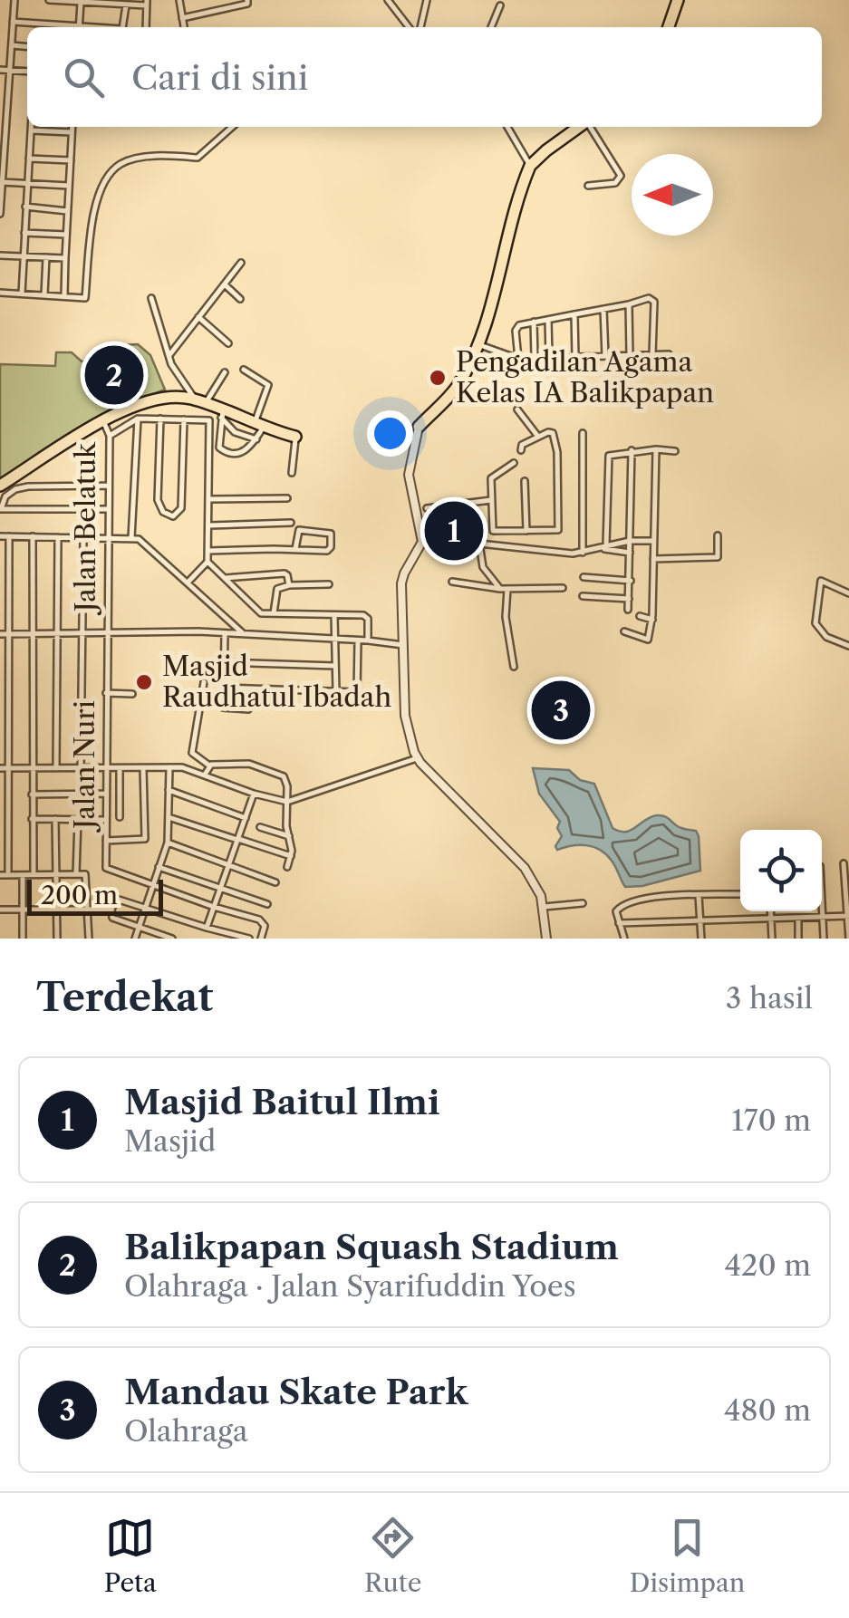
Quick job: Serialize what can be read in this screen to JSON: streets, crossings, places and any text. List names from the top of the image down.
{
  "streets": {
    "street": ["Jalan Belatuk", "Jalan Nuri"]
  },
  "crossings": [
    ["Jalan Belatuk", "Jalan Nuri"]
  ],
  "places": ["Pengadilan Agama Kelas IA Balikpapan", "Masjid Raudhatul Ibadah"],
  "scale_bar": "200 m",
  "north": "left",
  "page": {
    "search": "Cari di sini",
    "pins": ["2", "1", "3"],
    "scale": "200 m",
    "heading": ["Terdekat", "3 hasil"],
    "list": [
      {
        "mark": "1",
        "name": "Masjid Baitul Ilmi",
        "note": "Masjid",
        "value": "170 m"
      },
      {
        "mark": "2",
        "name": "Balikpapan Squash Stadium",
        "note": "Olahraga · Jalan Syarifuddin Yoes",
        "value": "420 m"
      },
      {
        "mark": "3",
        "name": "Mandau Skate Park",
        "note": "Olahraga",
        "value": "480 m"
      }
    ],
    "nav": ["Peta", "Rute", "Disimpan"]
  }
}
